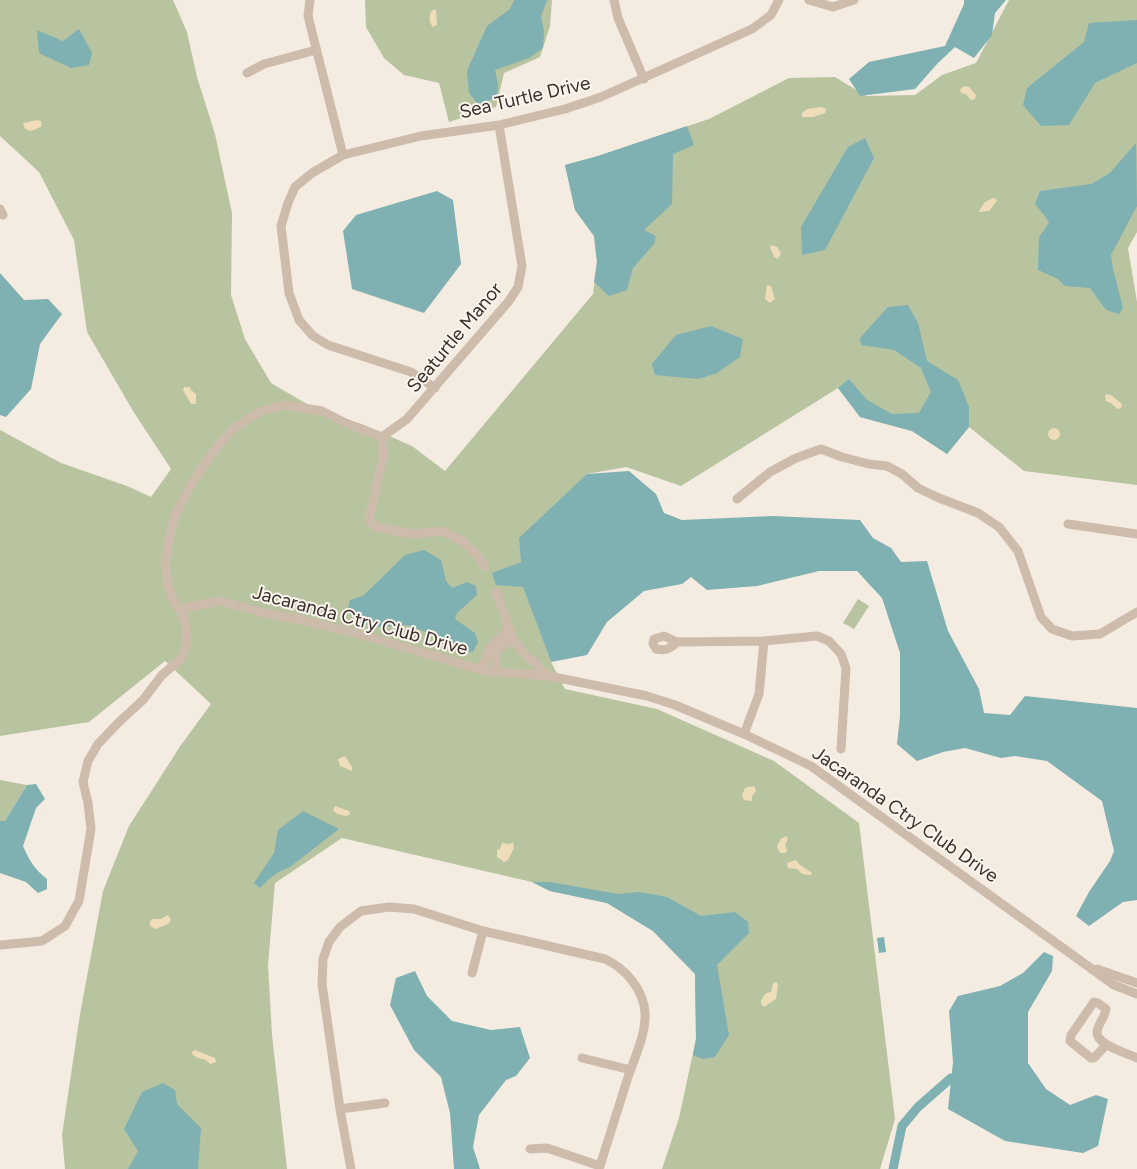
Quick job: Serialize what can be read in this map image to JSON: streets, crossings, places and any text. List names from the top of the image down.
{
  "streets": {
    "street": ["Sea Turtle Drive", "Seaturtle Manor", "Jacaranda Ctry Club Drive"]
  },
  "crossings": [
    ["Sea Turtle Drive", "Seaturtle Manor"]
  ]
}
